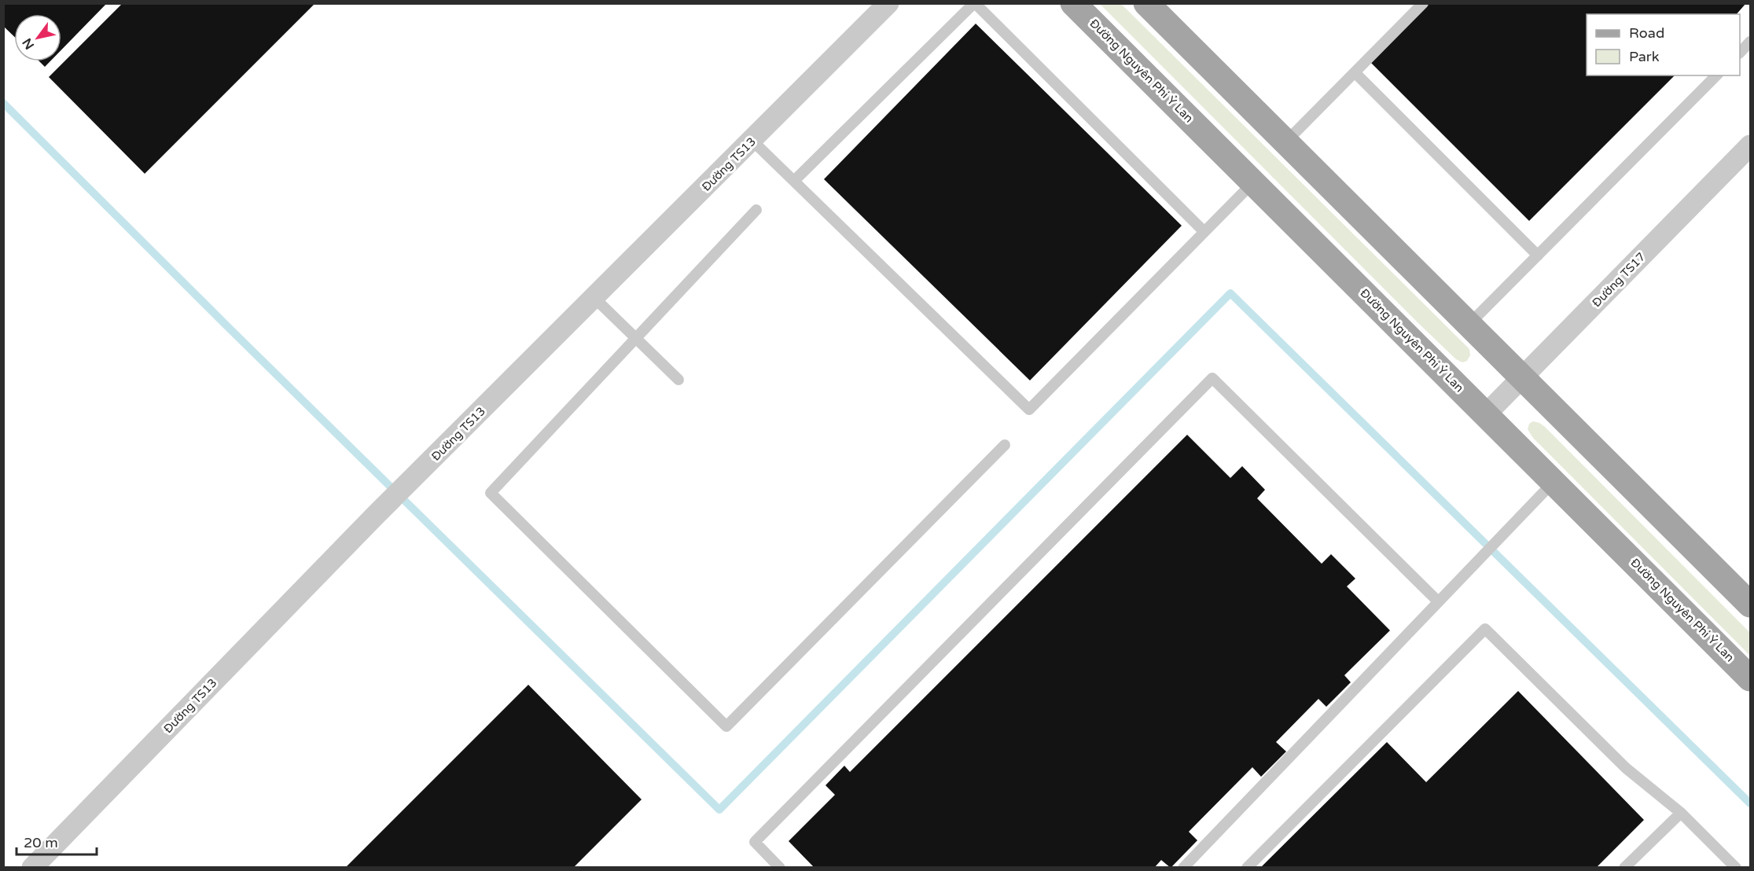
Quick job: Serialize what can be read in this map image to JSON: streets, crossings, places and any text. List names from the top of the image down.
{
  "streets": {
    "main road": ["Đường Nguyên Phi Ỷ Lan"],
    "street": ["Đường TS13", "Đường TS17"]
  },
  "crossings": [
    ["Đường Nguyên Phi Ỷ Lan", "Đường TS17"]
  ],
  "legend": ["Road", "Park"],
  "scale_bar": "20 m",
  "north": "bottom left"
}
